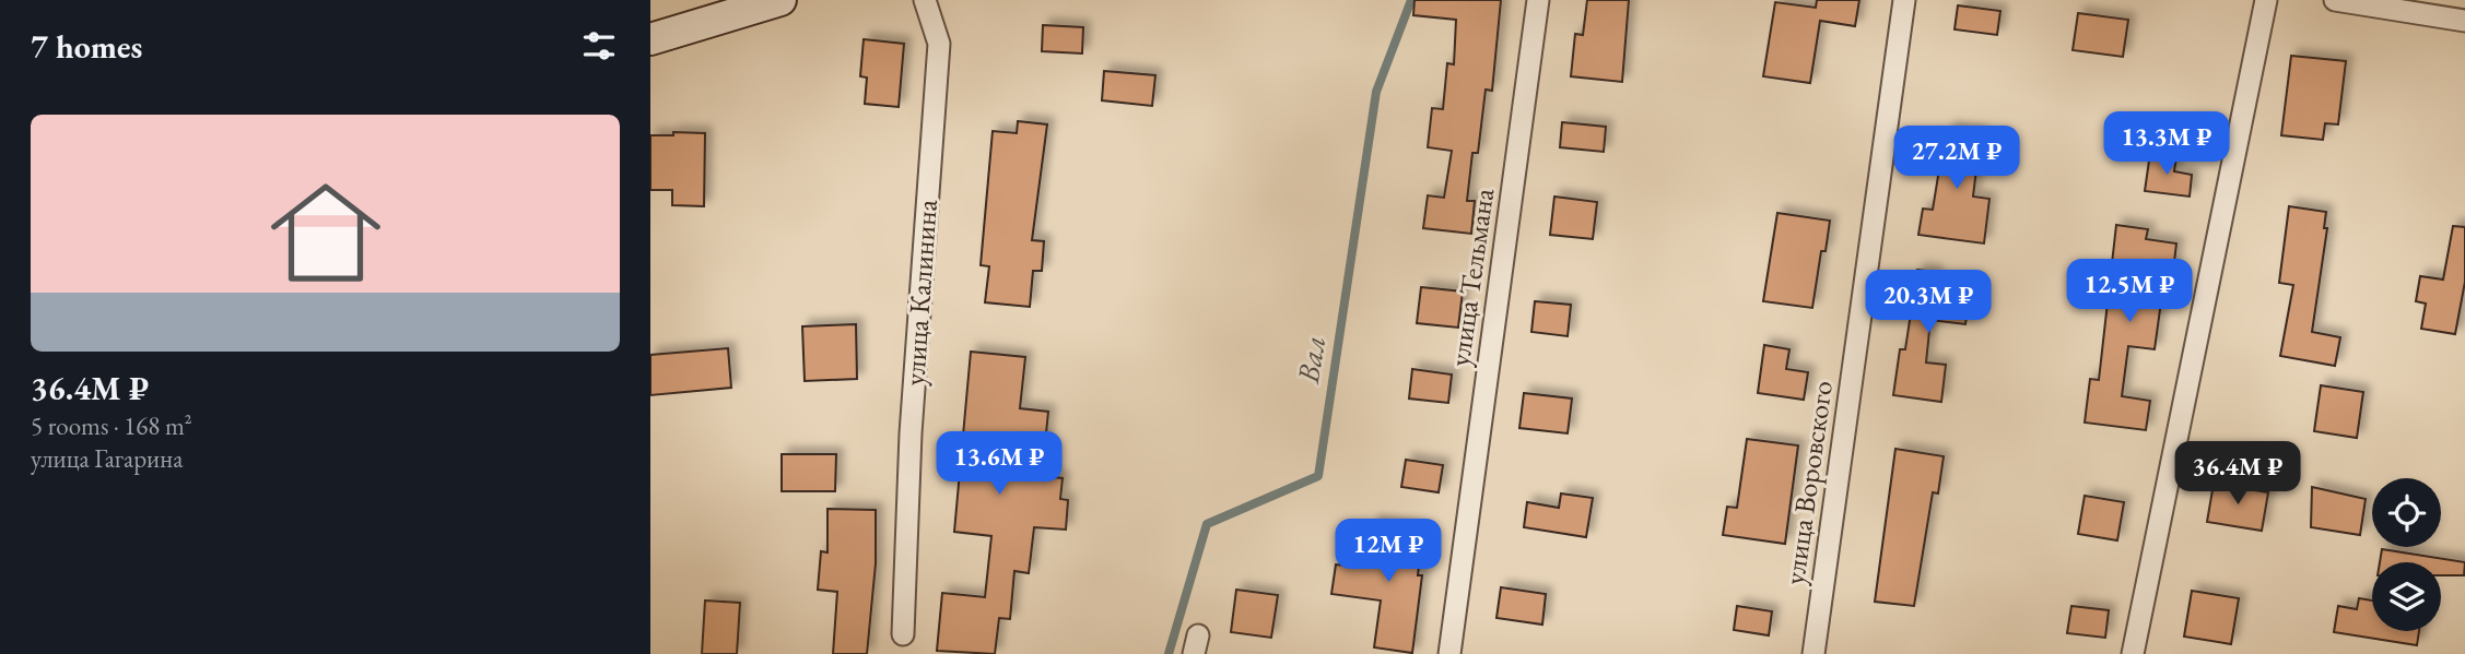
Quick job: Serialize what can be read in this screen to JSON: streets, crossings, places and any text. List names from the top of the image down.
{
  "streets": {
    "street": ["улица Тельмана", "улица Калинина", "улица Воровского"]
  },
  "water": ["Вал"],
  "page": {
    "heading": "7 homes",
    "list": [
      {
        "name": "36.4M ₽",
        "note": "5 rooms · 168 m² · улица Гагарина"
      }
    ],
    "price": [
      "13.3M ₽",
      "27.2M ₽",
      "12.5M ₽",
      "20.3M ₽",
      "13.6M ₽",
      "36.4M ₽",
      "12M ₽"
    ]
  }
}
